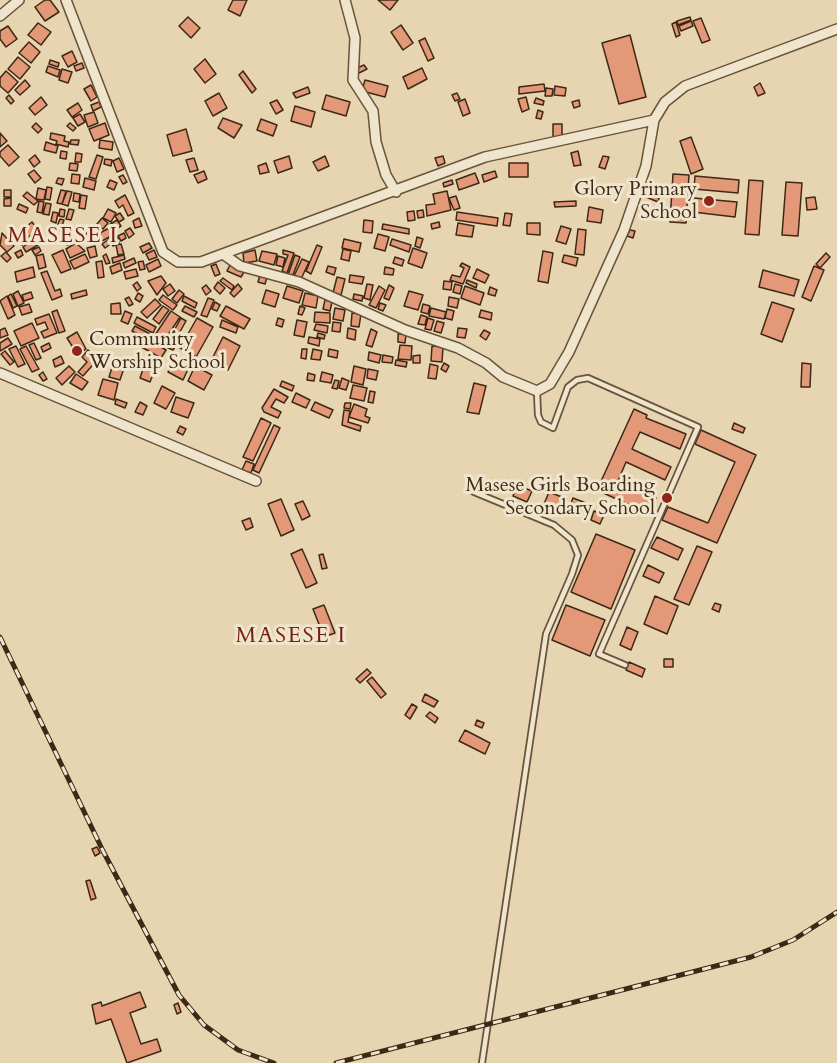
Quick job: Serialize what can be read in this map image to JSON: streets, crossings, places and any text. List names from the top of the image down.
{
  "districts": ["MASESE I", "MASESE I"],
  "places": ["Glory Primary School", "Community Worship School", "Masese Girls Boarding Secondary School"]
}
